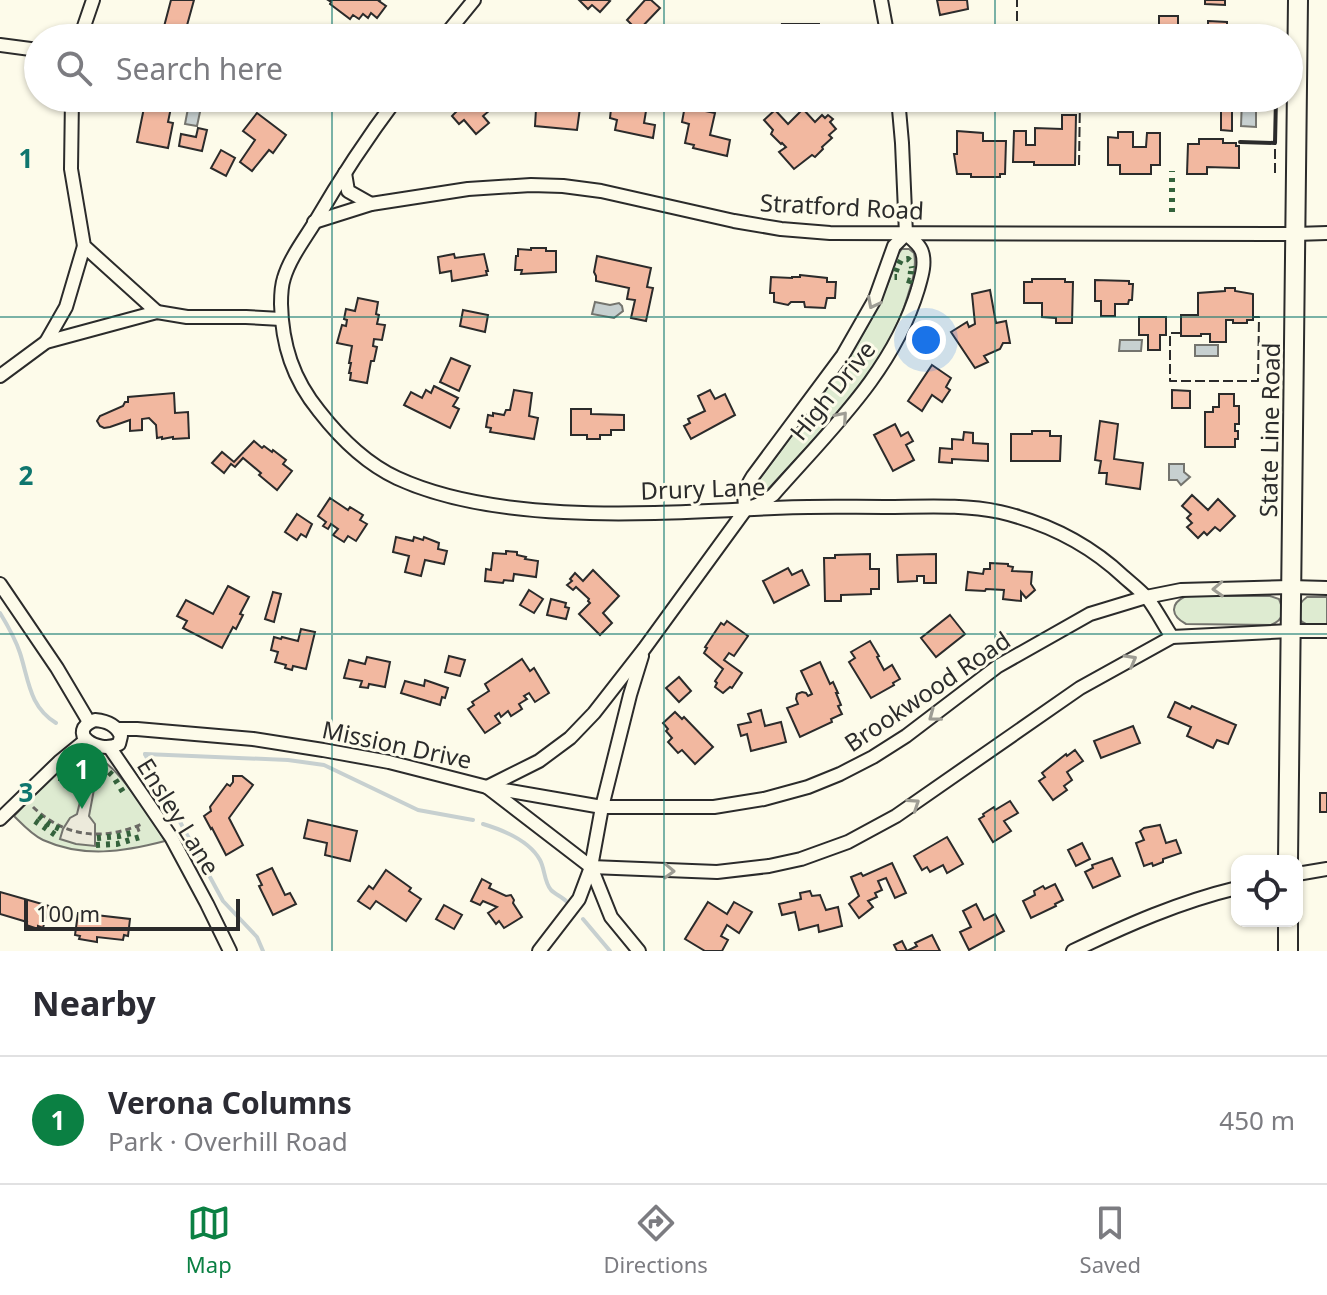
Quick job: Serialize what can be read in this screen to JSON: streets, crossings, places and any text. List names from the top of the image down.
{
  "streets": {
    "main road": ["State Line Road"],
    "street": [
      "Stratford Road",
      "High Drive",
      "Drury Lane",
      "Brookwood Road",
      "Mission Drive",
      "Ensley Lane"
    ]
  },
  "crossings": [
    ["Stratford Road", "High Drive"],
    ["Stratford Road", "State Line Road"],
    ["Stratford Road", "Drury Lane"],
    ["High Drive", "Drury Lane"],
    ["High Drive", "Brookwood Road"],
    ["High Drive", "Mission Drive"],
    ["State Line Road", "Brookwood Road"],
    ["Drury Lane", "Brookwood Road"],
    ["Brookwood Road", "Mission Drive"],
    ["Mission Drive", "Ensley Lane"]
  ],
  "scale_bar": "100 m",
  "page": {
    "search": "Search here",
    "pins": "1",
    "scale": "100 m",
    "heading": "Nearby",
    "list": [
      {
        "mark": "1",
        "name": "Verona Columns",
        "note": "Park · Overhill Road",
        "value": "450 m"
      }
    ],
    "nav": ["Map", "Directions", "Saved"]
  },
  "grid": {
    "rows": ["1", "2", "3"]
  }
}
